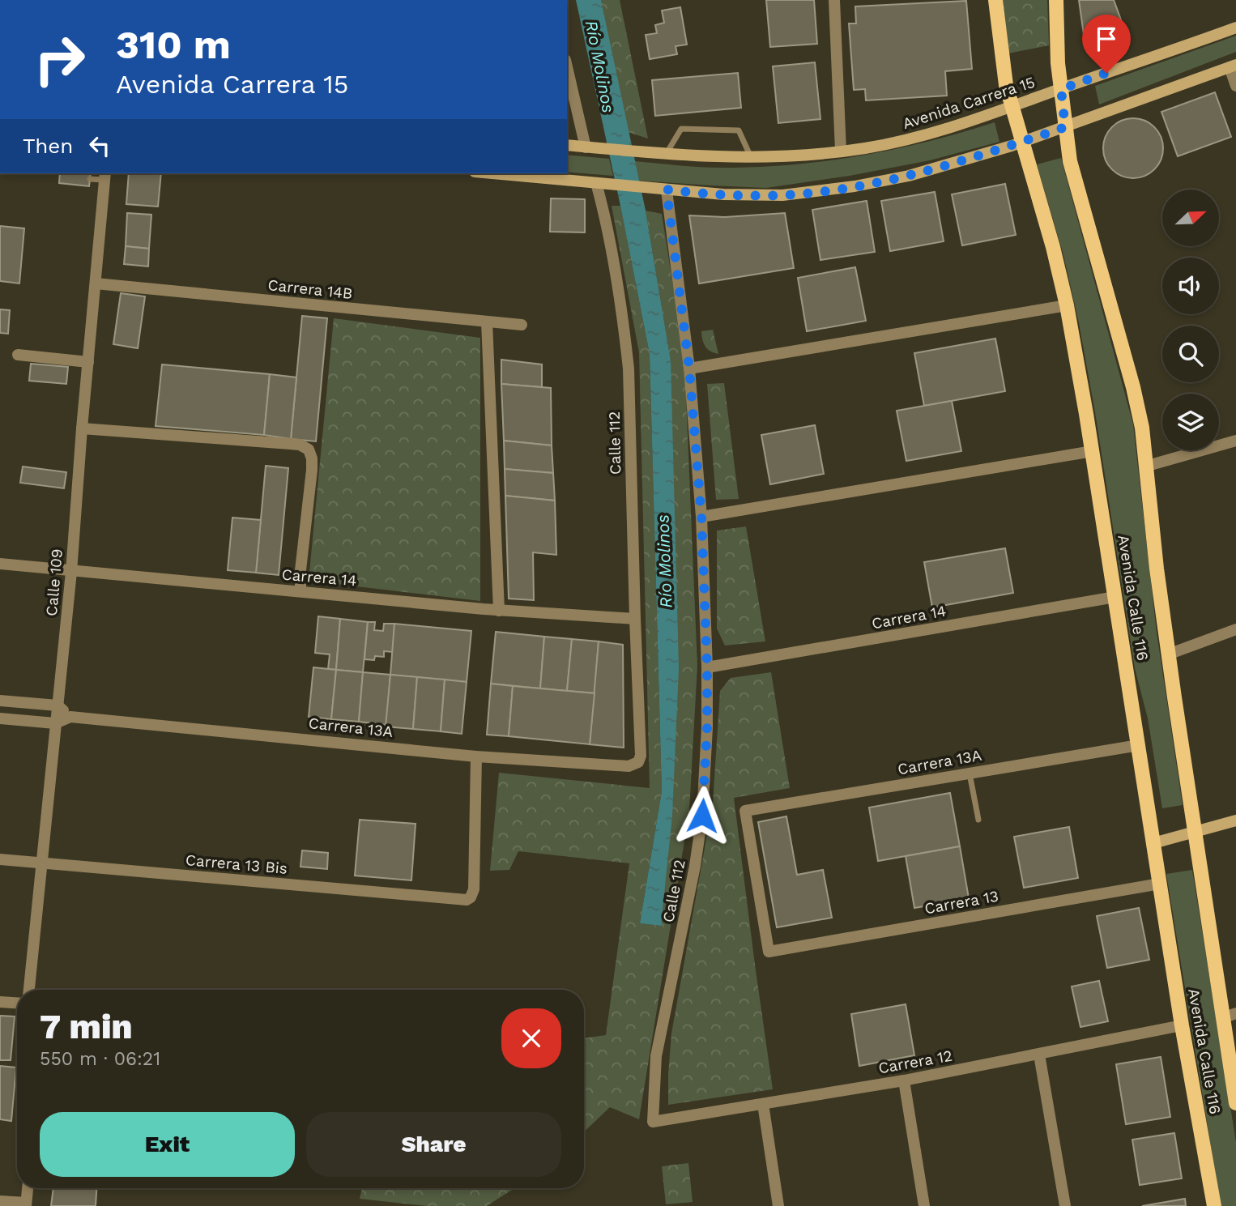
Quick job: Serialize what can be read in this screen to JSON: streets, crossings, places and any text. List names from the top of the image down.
{
  "streets": {
    "main road": ["Avenida Carrera 15", "Avenida Calle 116"],
    "street": [
      "Carrera 14B",
      "Calle 112",
      "Carrera 14",
      "Calle 109",
      "Carrera 13A",
      "Carrera 13 Bis",
      "Carrera 13",
      "Carrera 12"
    ]
  },
  "crossings": [
    ["Avenida Carrera 15", "Avenida Calle 116"],
    ["Carrera 14B", "Calle 109"],
    ["Calle 112", "Carrera 14"],
    ["Calle 112", "Carrera 13A"],
    ["Calle 112", "Carrera 12"],
    ["Carrera 14", "Calle 109"],
    ["Carrera 14", "Avenida Calle 116"],
    ["Calle 109", "Carrera 13A"],
    ["Calle 109", "Carrera 13 Bis"],
    ["Avenida Calle 116", "Carrera 13A"],
    ["Avenida Calle 116", "Carrera 13"],
    ["Avenida Calle 116", "Carrera 12"],
    ["Carrera 13A", "Carrera 13 Bis"],
    ["Carrera 13A", "Carrera 13"]
  ],
  "water": ["Río Molinos"],
  "north": "top right",
  "page": {
    "turn": ["310 m", "Avenida Carrera 15"],
    "then": "Then",
    "heading": ["7 min", "550 m · 06:21"],
    "buttons": ["Exit", "Share"]
  }
}
